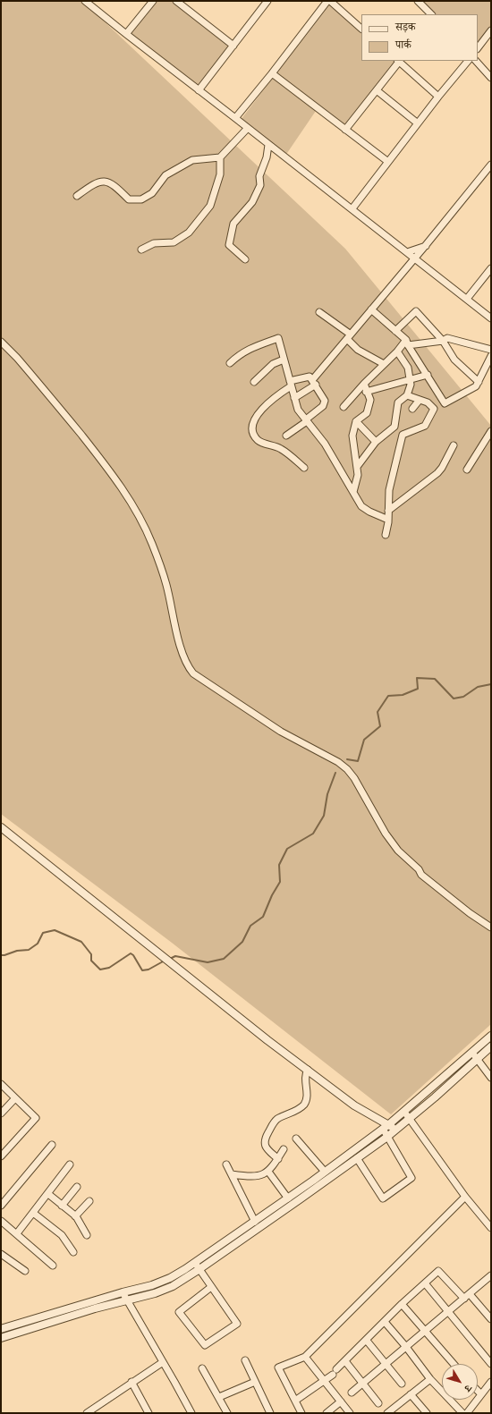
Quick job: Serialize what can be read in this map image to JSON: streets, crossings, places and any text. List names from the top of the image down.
{
  "legend": ["सड़क", "पार्क"],
  "north": "bottom right"
}
